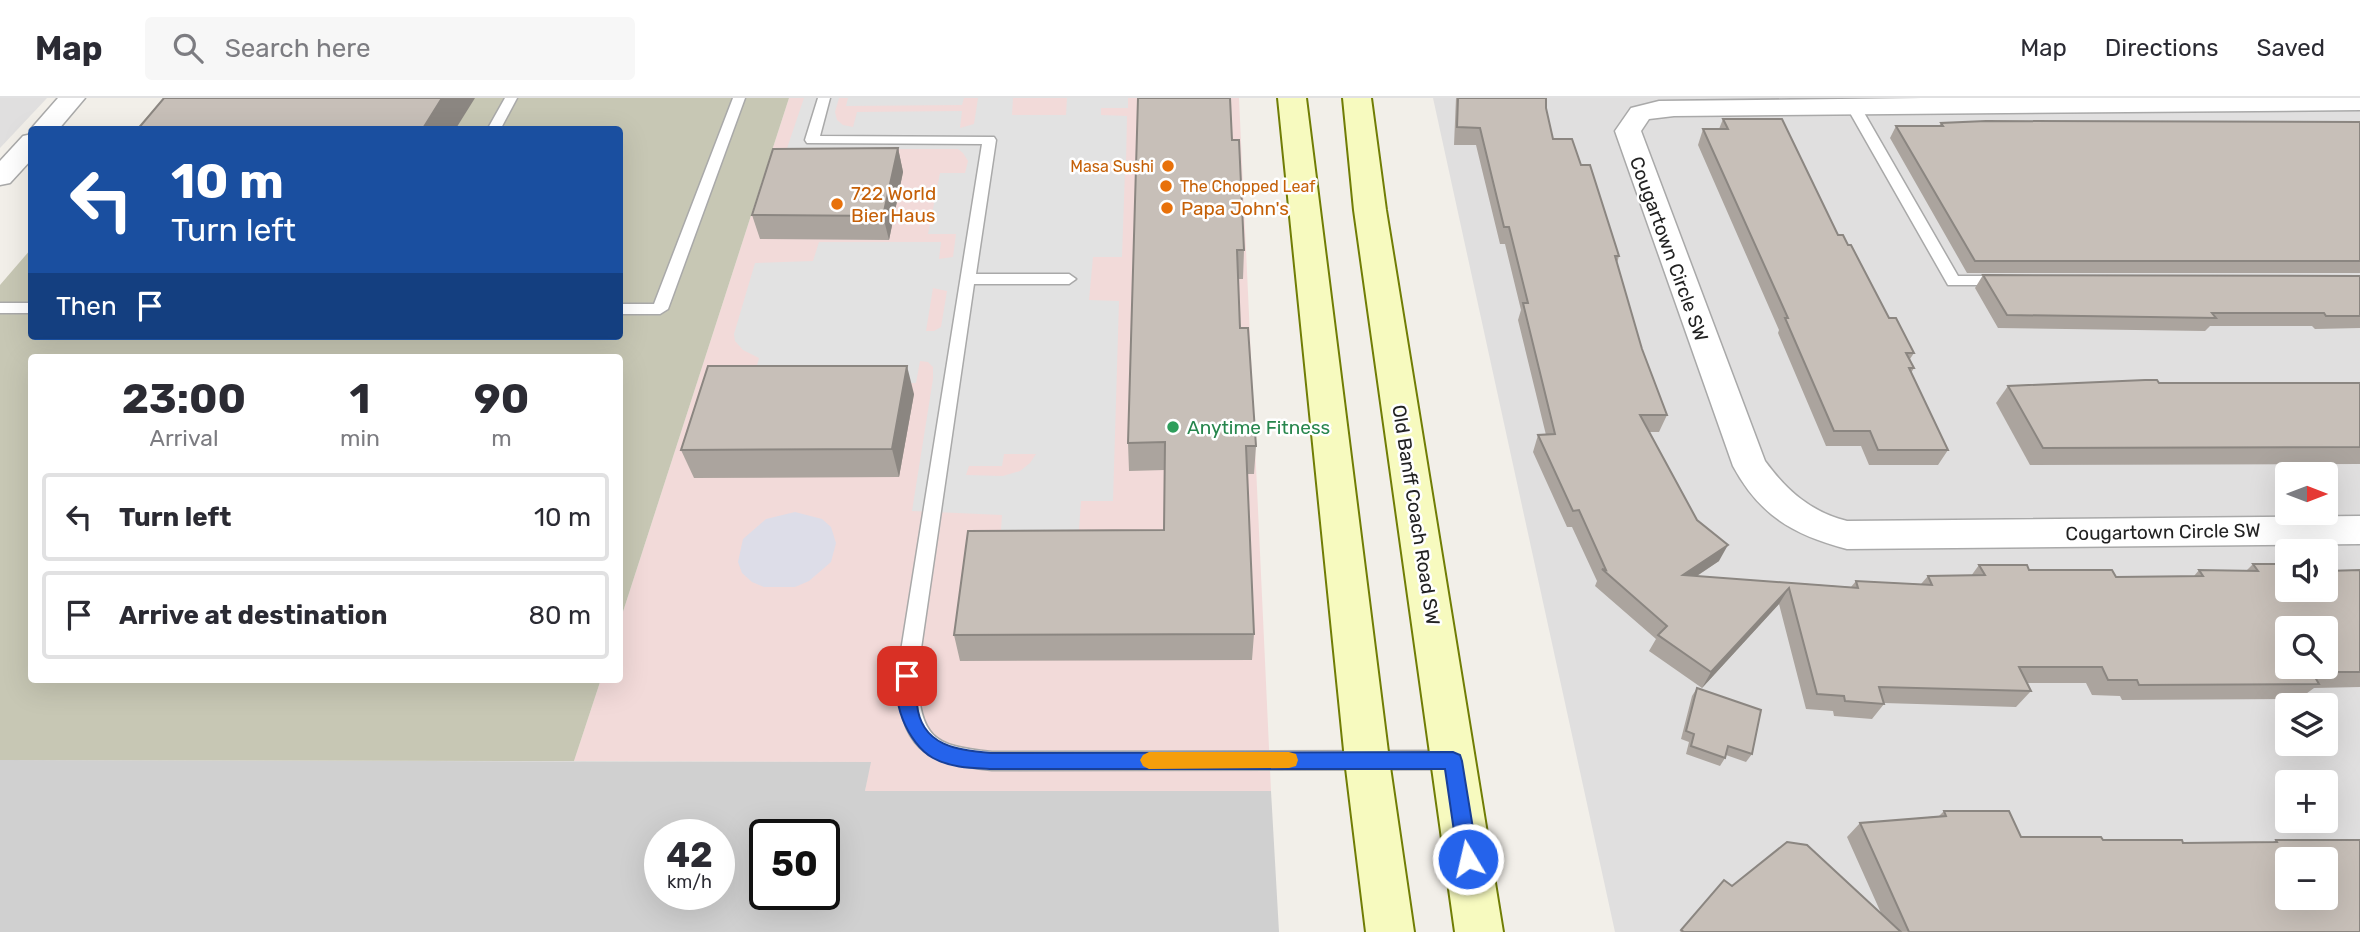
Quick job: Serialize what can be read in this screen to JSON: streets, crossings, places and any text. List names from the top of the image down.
{
  "streets": {
    "main road": ["Old Banff Coach Road SW"],
    "street": ["Cougartown Circle SW"]
  },
  "places": [
    "Masa Sushi",
    "The Chopped Leaf",
    "722 World Bier Haus",
    "Papa John's",
    "Anytime Fitness"
  ],
  "north": "right",
  "page": {
    "header": "Map",
    "search": "Search here",
    "nav": ["Map", "Directions", "Saved"],
    "turn": ["10 m", "Turn left"],
    "then": "Then",
    "eta": [
      "23:00",
      "Arrival",
      "1",
      "min",
      "90",
      "m"
    ],
    "map_buttons": ["+", "−"],
    "list": [
      {
        "name": "Turn left",
        "value": "10 m"
      },
      {
        "name": "Arrive at destination",
        "value": "80 m"
      }
    ],
    "speed": "42 km/h",
    "limit": "50"
  }
}
